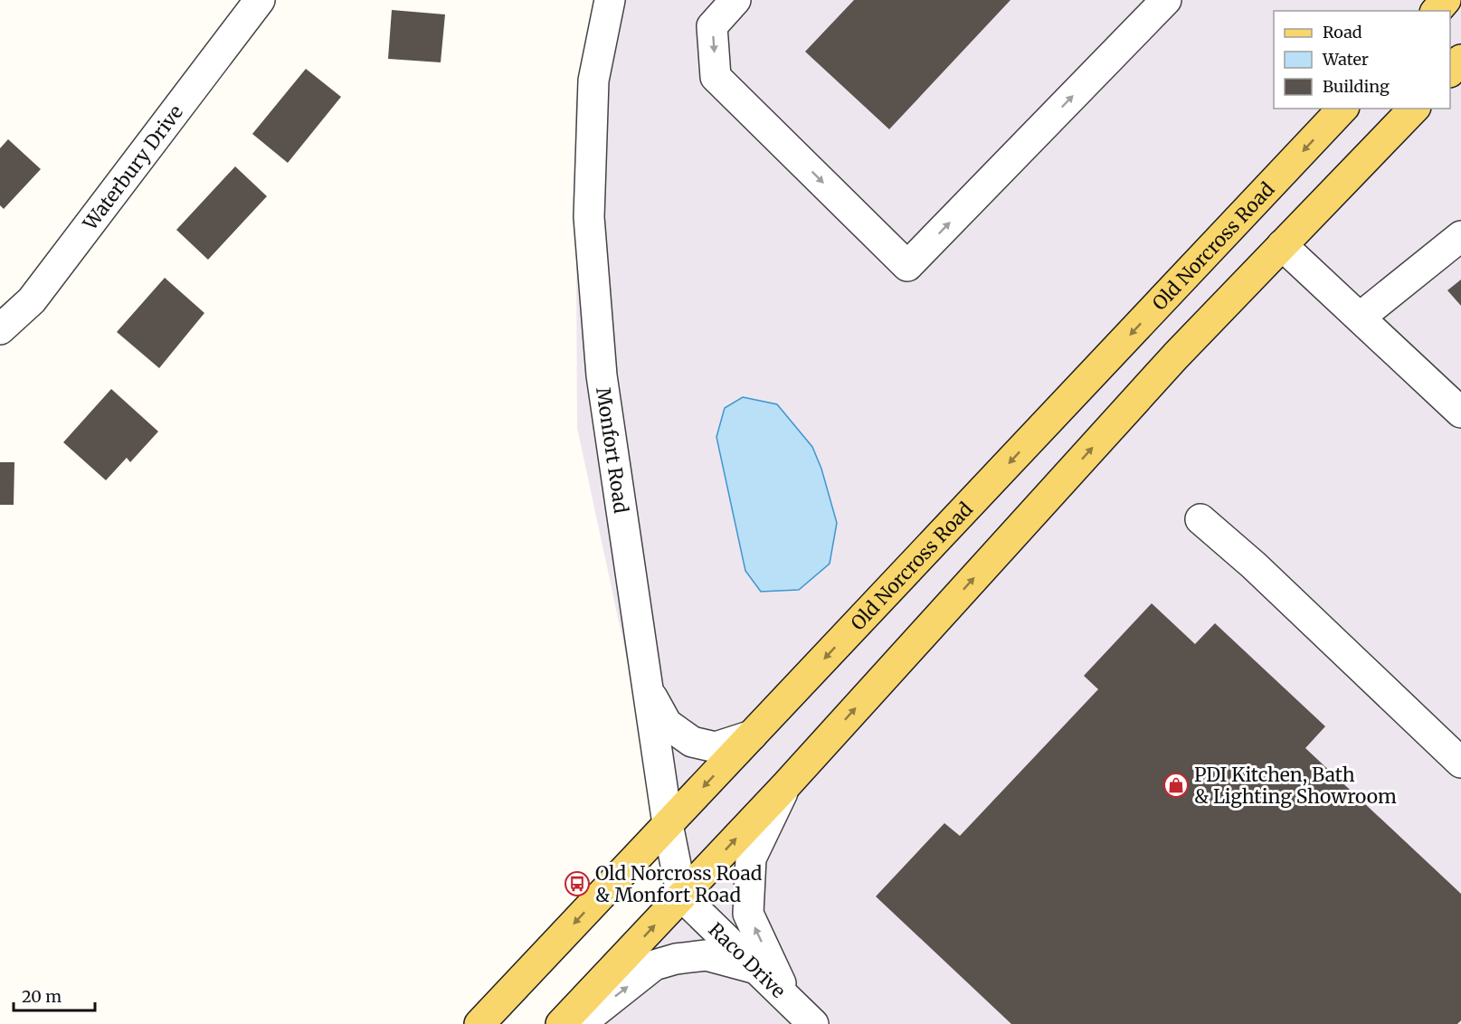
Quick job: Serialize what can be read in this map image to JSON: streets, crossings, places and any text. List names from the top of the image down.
{
  "streets": {
    "main road": ["Old Norcross Road"],
    "street": ["Waterbury Drive", "Monfort Road", "Raco Drive"]
  },
  "crossings": [
    ["Old Norcross Road", "Monfort Road"],
    ["Monfort Road", "Raco Drive"]
  ],
  "places": {
    "shop": ["PDI Kitchen, Bath & Lighting Showroom"],
    "bus stop": ["Old Norcross Road & Monfort Road"]
  },
  "legend": ["Road", "Water", "Building"],
  "scale_bar": "20 m"
}
